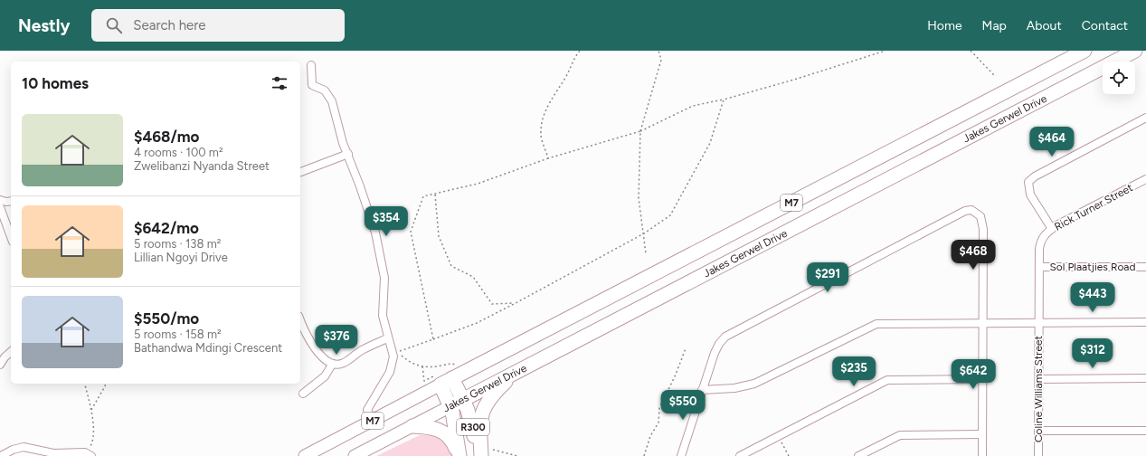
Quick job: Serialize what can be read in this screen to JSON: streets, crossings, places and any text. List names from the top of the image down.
{
  "streets": {
    "highway": ["Jakes Gerwel Drive", "M7", "R300"],
    "street": ["Rick Turner Street", "Sol Plaatjies Road", "Coline Williams Street"]
  },
  "crossings": [
    ["Jakes Gerwel Drive", "R300"],
    ["M7", "R300"],
    ["Rick Turner Street", "Sol Plaatjies Road"],
    ["Rick Turner Street", "Coline Williams Street"]
  ],
  "page": {
    "header": "Nestly",
    "search": "Search here",
    "nav": [
      "Home",
      "Map",
      "About",
      "Contact"
    ],
    "heading": "10 homes",
    "list": [
      {
        "name": "$468/mo",
        "note": "4 rooms · 100 m² · Zwelibanzi Nyanda Street"
      },
      {
        "name": "$642/mo",
        "note": "5 rooms · 138 m² · Lillian Ngoyi Drive"
      },
      {
        "name": "$550/mo",
        "note": "5 rooms · 158 m² · Bathandwa Mdingi Crescent"
      }
    ],
    "price": [
      "$464",
      "$354",
      "$468",
      "$291",
      "$443",
      "$376",
      "$312",
      "$235",
      "$642",
      "$550"
    ]
  }
}
